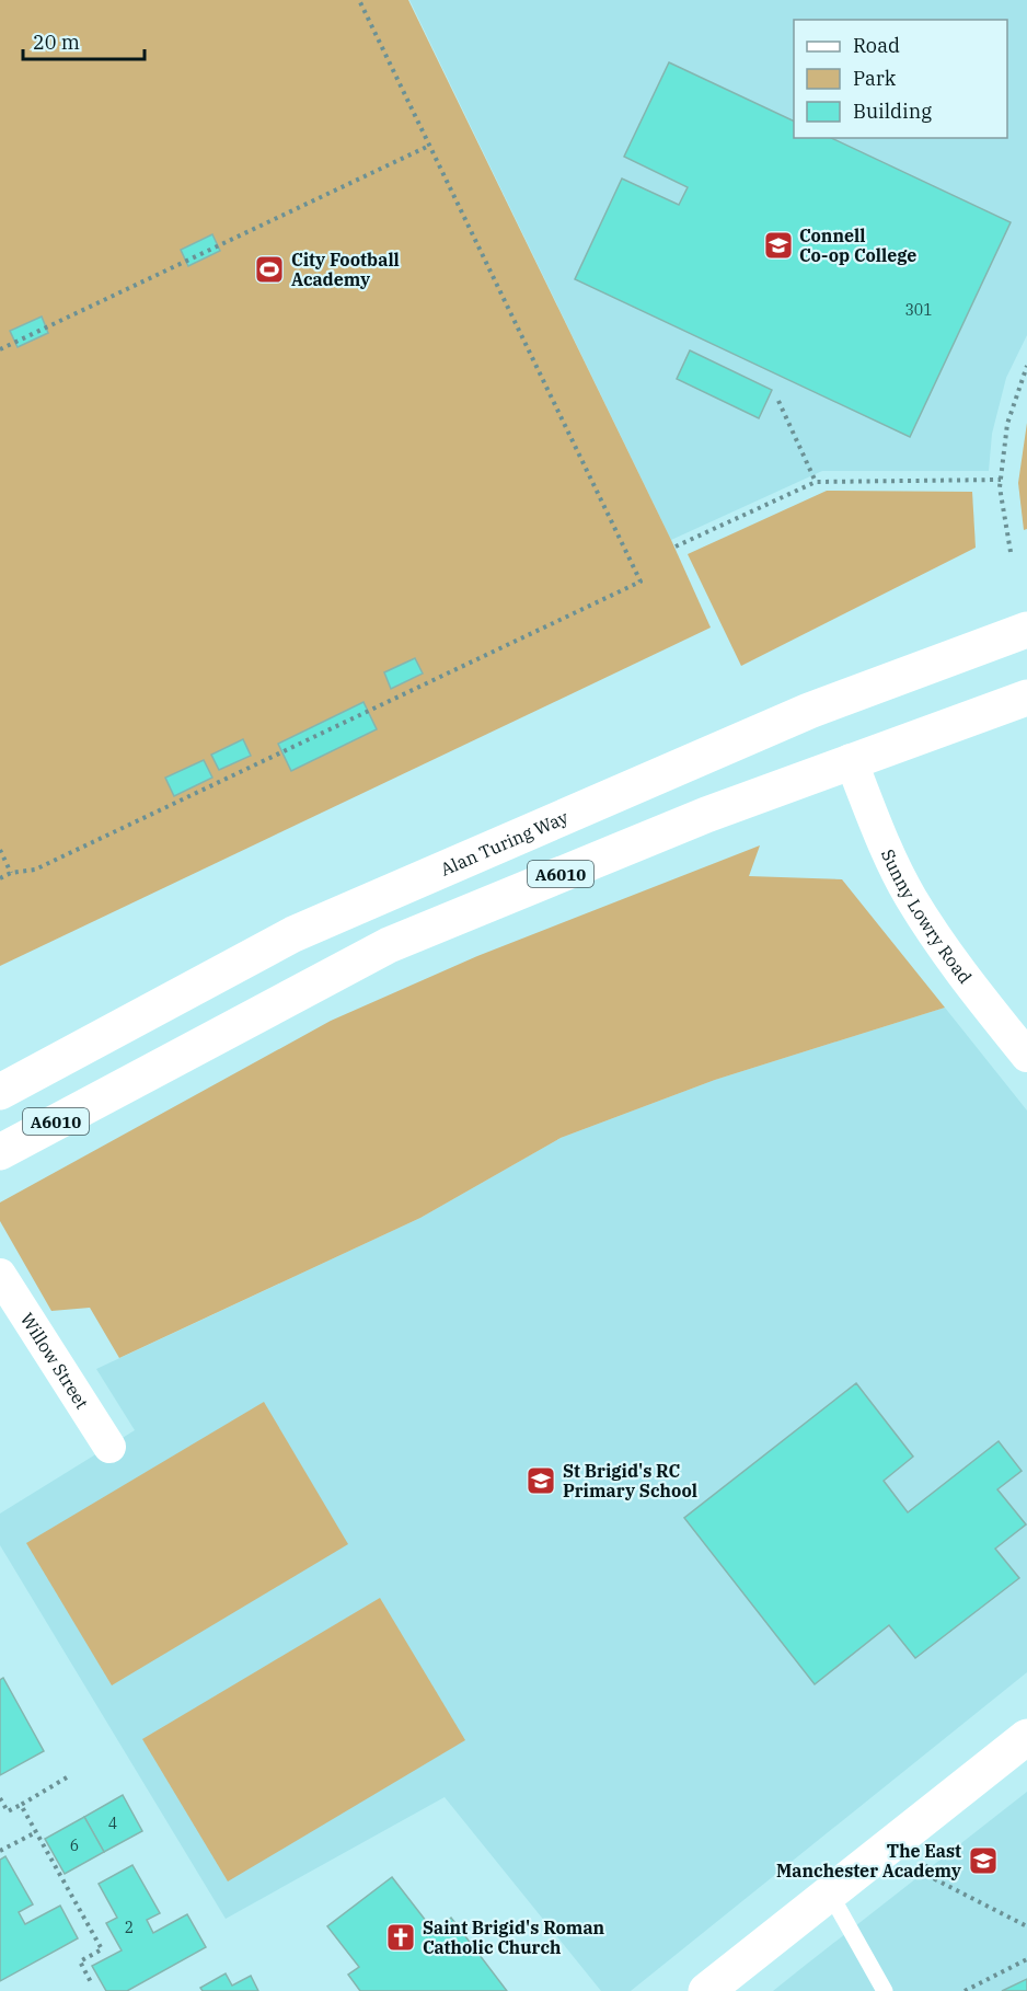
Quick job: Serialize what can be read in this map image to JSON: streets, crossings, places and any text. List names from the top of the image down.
{
  "streets": {
    "main road": ["Alan Turing Way", "A6010"],
    "street": ["Sunny Lowry Road", "Willow Street"]
  },
  "crossings": [
    ["A6010", "Sunny Lowry Road"]
  ],
  "places": {
    "school or university": ["Connell Co-op College", "St Brigid's RC Primary School", "The East Manchester Academy"],
    "sports": ["City Football Academy"],
    "church": ["Saint Brigid's Roman Catholic Church"]
  },
  "house_numbers": [
    "301",
    "4",
    "6",
    "2"
  ],
  "legend": ["Road", "Park", "Building"],
  "scale_bar": "20 m"
}
